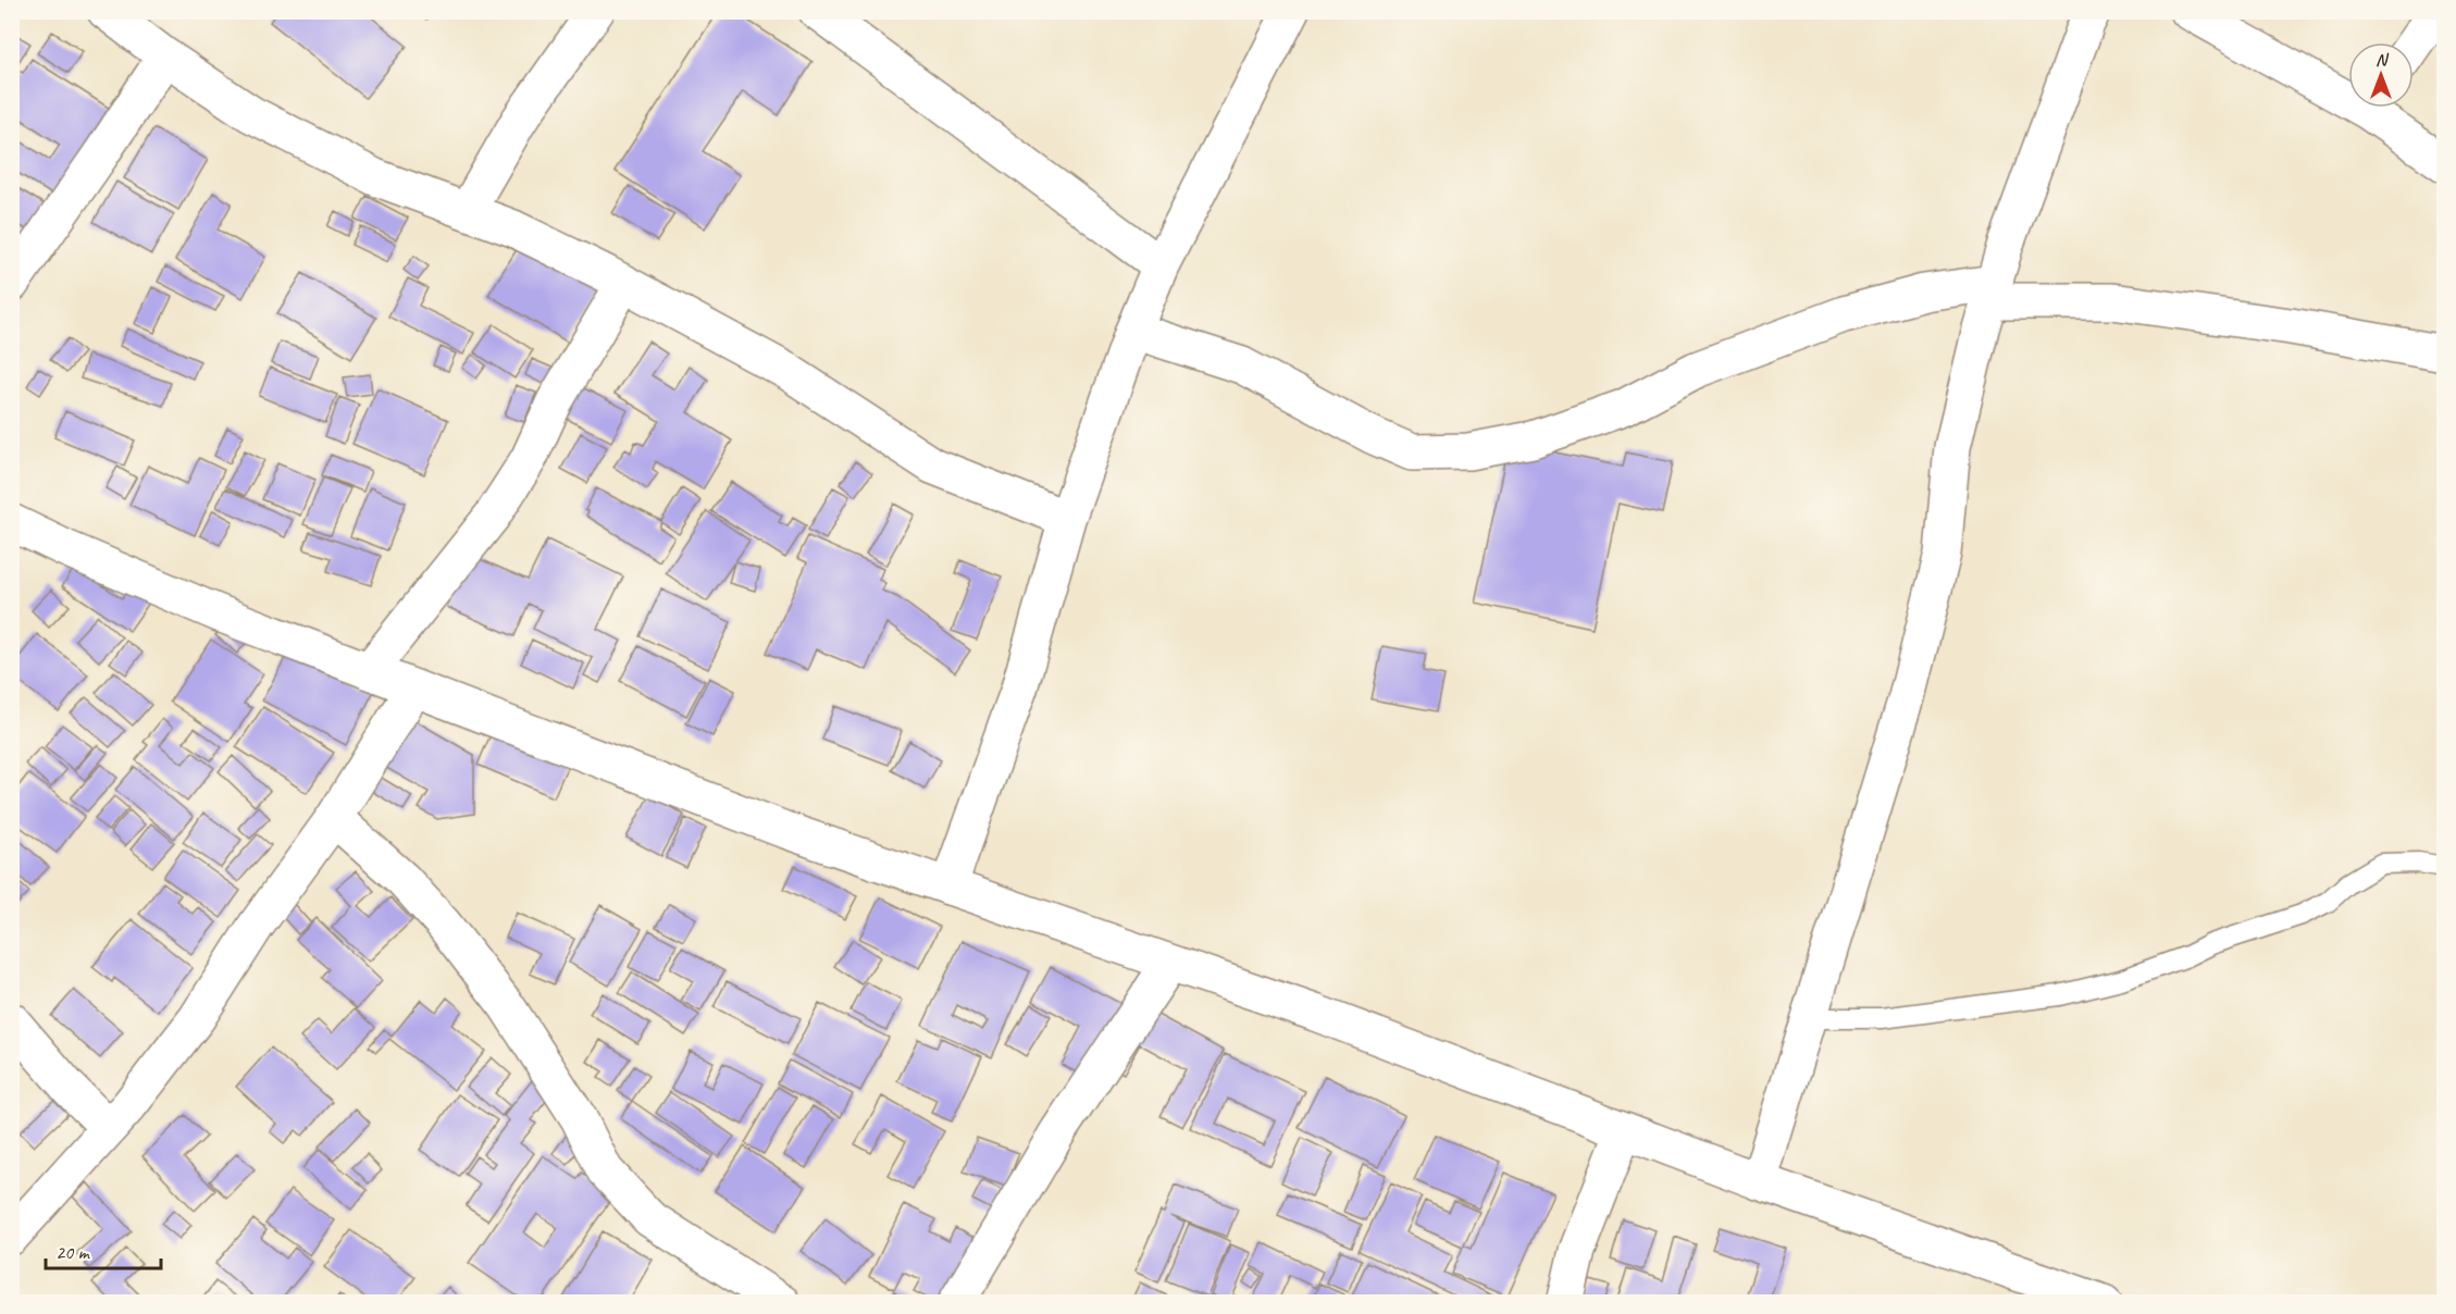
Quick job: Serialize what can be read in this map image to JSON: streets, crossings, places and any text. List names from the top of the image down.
{
  "scale_bar": "20 m",
  "north": "top"
}
